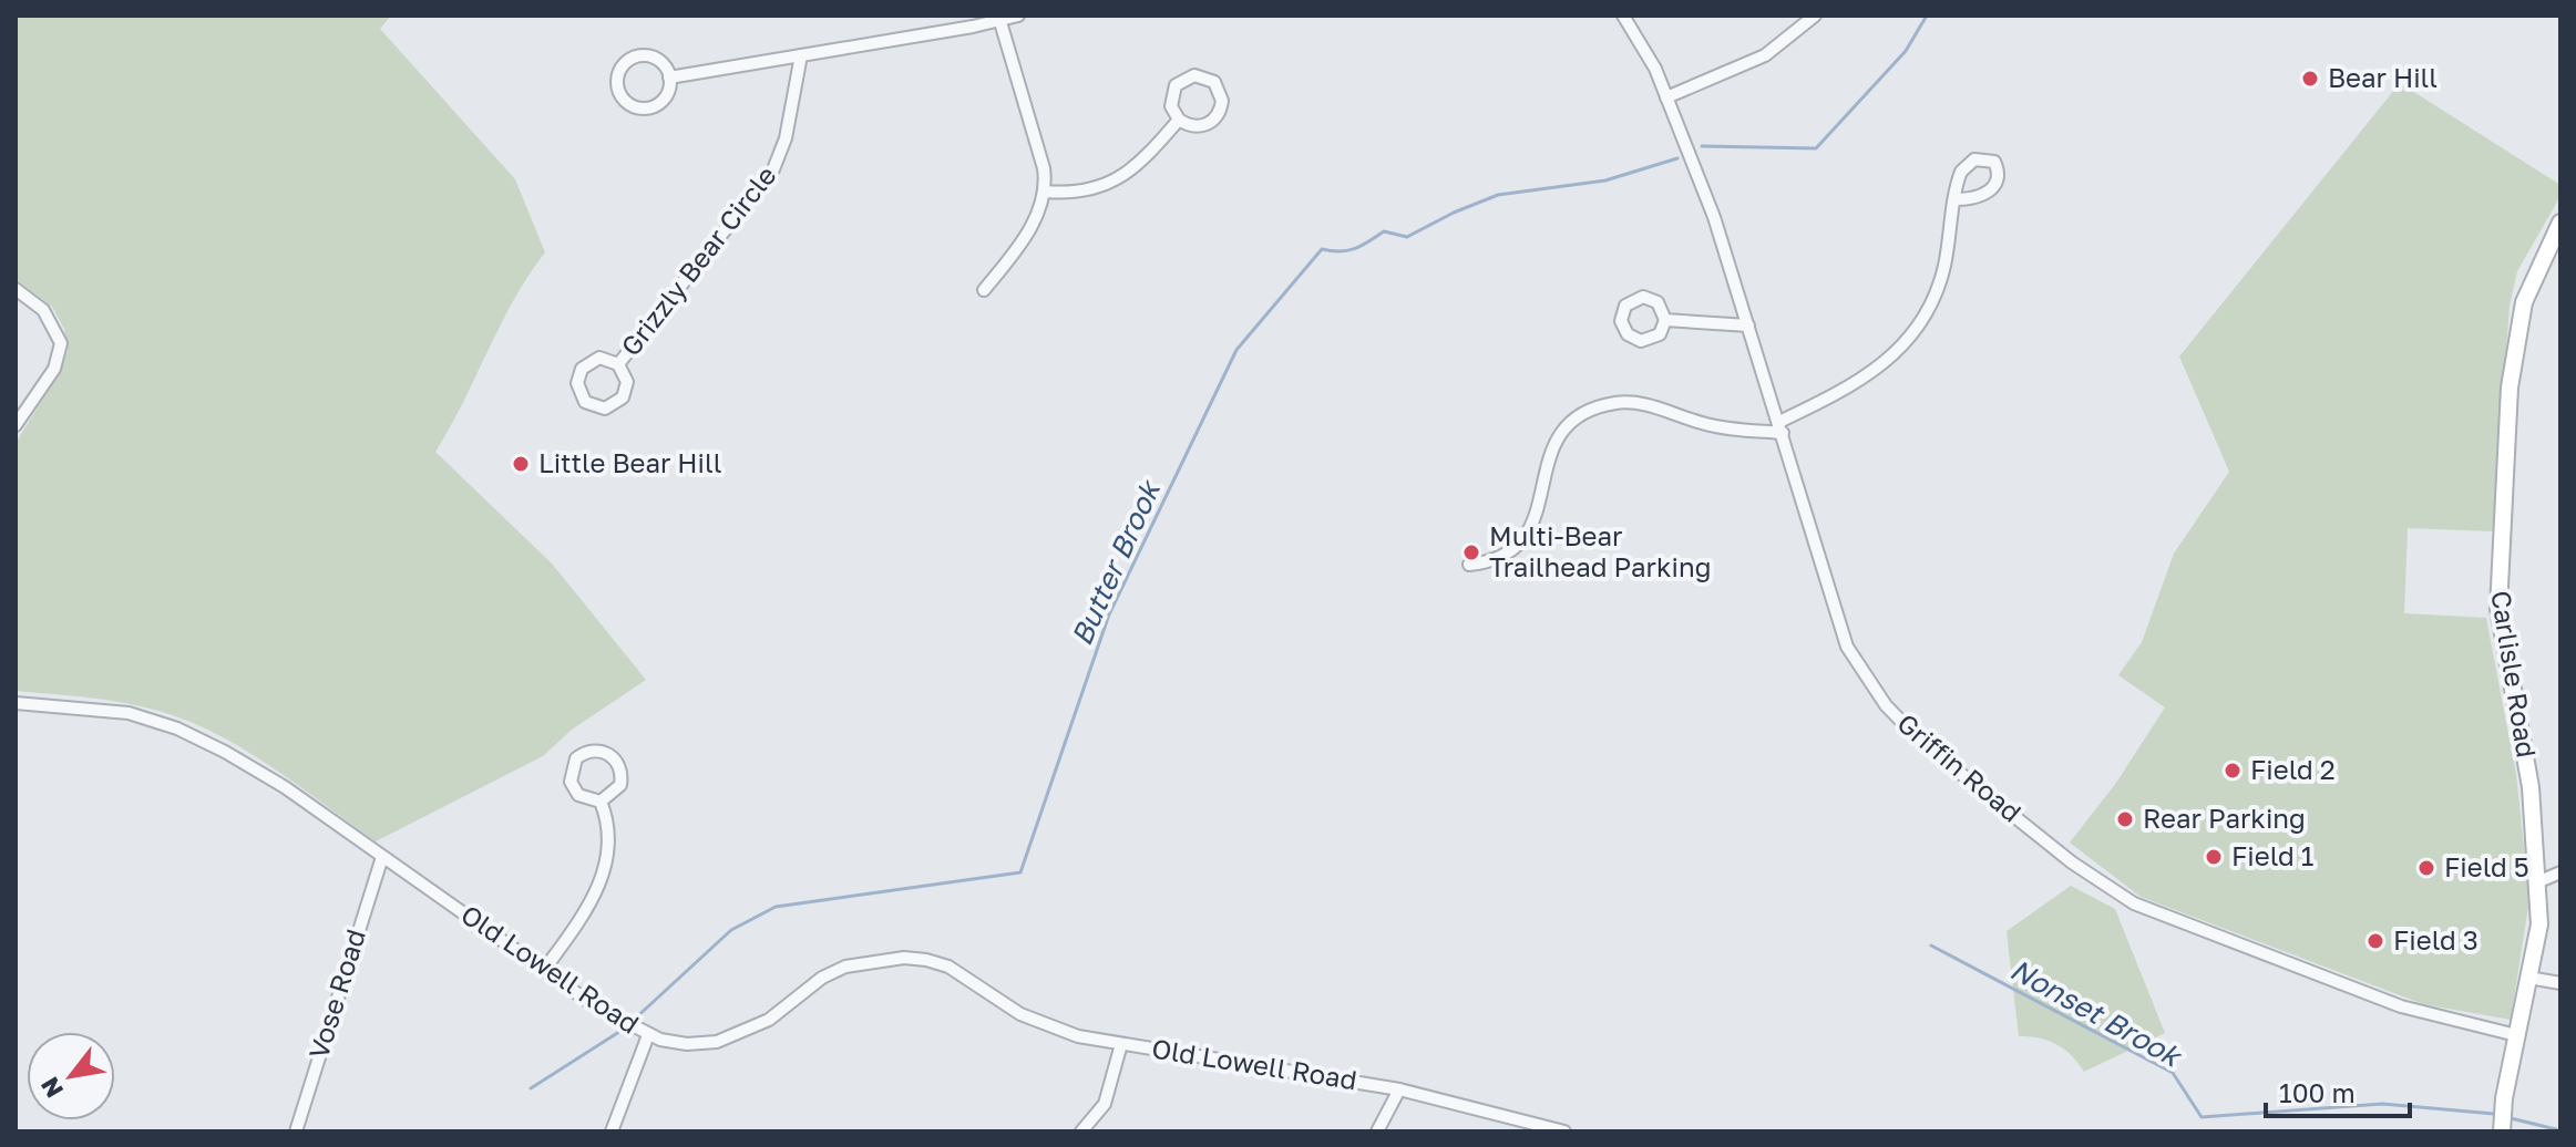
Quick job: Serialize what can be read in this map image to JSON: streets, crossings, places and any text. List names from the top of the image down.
{
  "streets": {
    "main road": ["Carlisle Road"],
    "street": [
      "Grizzly Bear Circle",
      "Griffin Road",
      "Old Lowell Road",
      "Vose Road"
    ]
  },
  "crossings": [
    ["Carlisle Road", "Griffin Road"],
    ["Old Lowell Road", "Vose Road"]
  ],
  "water": ["Butter Brook", "Nonset Brook"],
  "places": [
    "Bear Hill",
    "Little Bear Hill",
    "Multi-Bear Trailhead Parking",
    "Field 2",
    "Rear Parking",
    "Field 1",
    "Field 5",
    "Field 3"
  ],
  "scale_bar": "100 m",
  "north": "bottom left"
}
